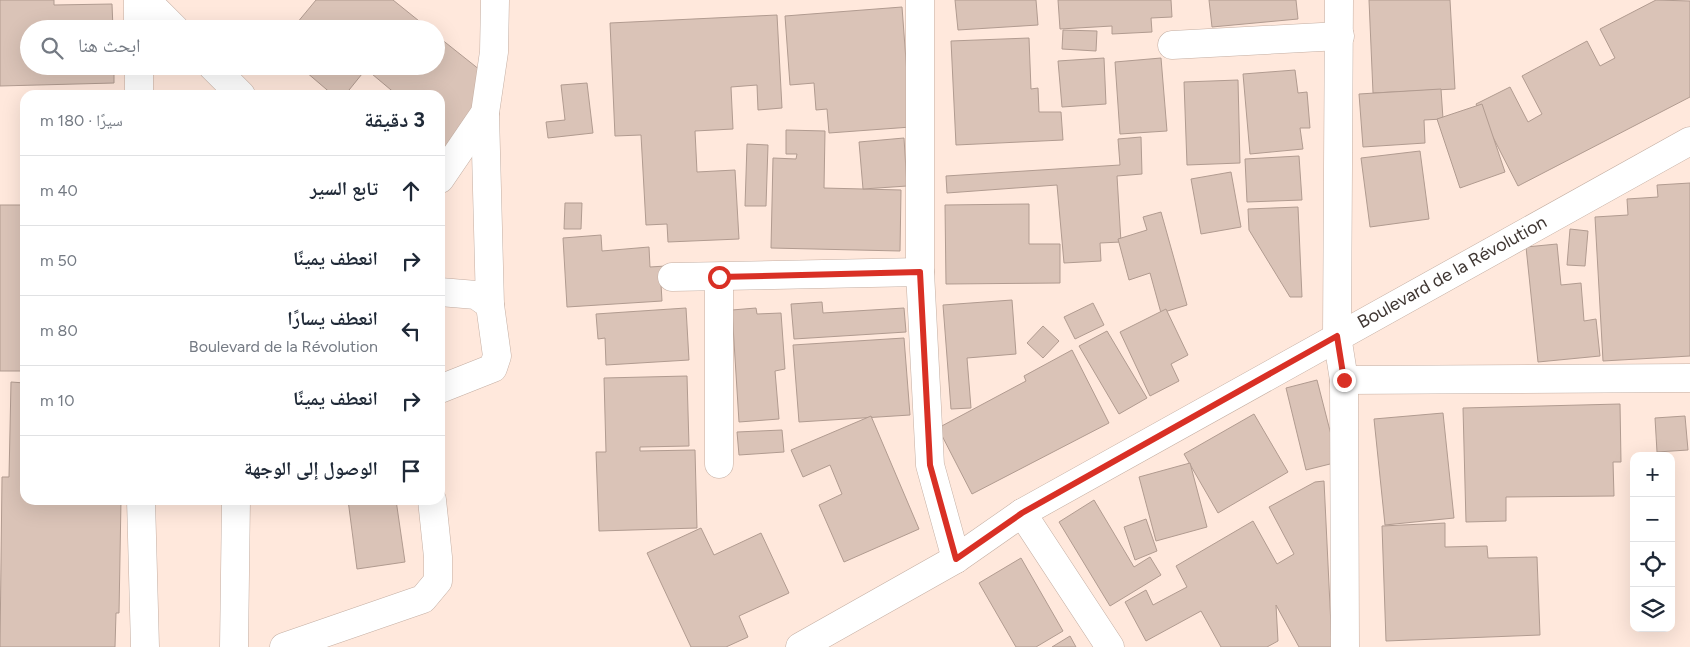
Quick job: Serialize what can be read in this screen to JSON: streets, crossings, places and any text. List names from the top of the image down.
{
  "streets": {
    "street": ["Boulevard de la Révolution"]
  },
  "page": {
    "search": "ابحث هنا",
    "heading": ["3 دقيقة", "سيرًا · 180 m"],
    "list": [
      ["تابع السير", "40 m"],
      ["انعطف يمينًا", "50 m"],
      ["انعطف يسارًا", "Boulevard de la Révolution", "80 m"],
      ["انعطف يمينًا", "10 m"],
      "الوصول إلى الوجهة"
    ],
    "map_buttons": ["+", "−"]
  }
}
